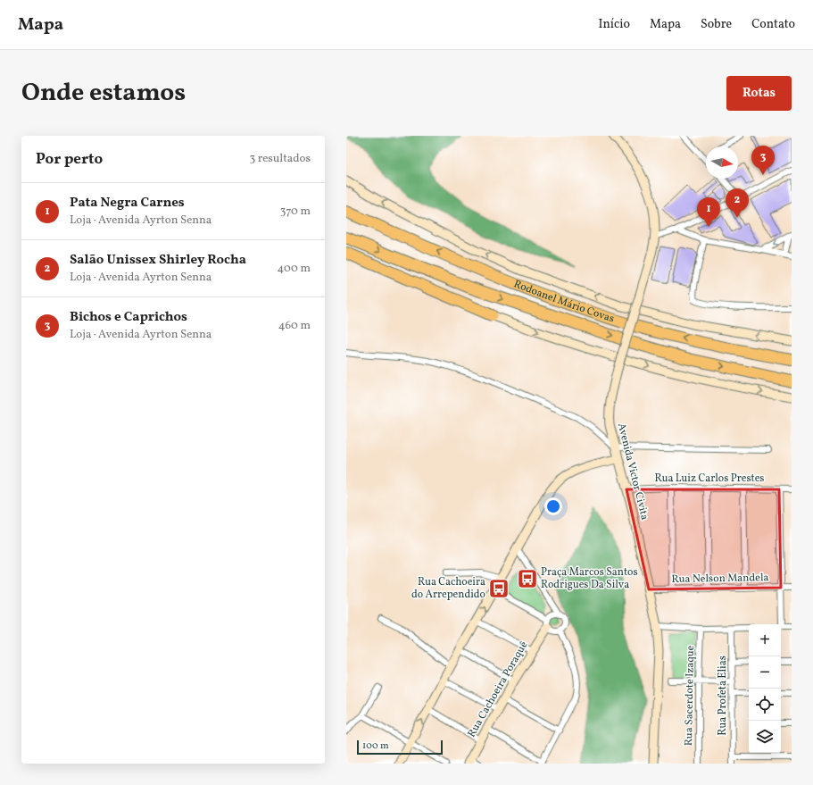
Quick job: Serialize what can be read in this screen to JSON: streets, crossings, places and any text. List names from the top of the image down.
{
  "streets": {
    "highway": ["Rodoanel Mário Covas"],
    "main road": ["Avenida Victor Civita", "Rua Cachoeira Poraquê"],
    "street": [
      "Rua Luiz Carlos Prestes",
      "Rua Nelson Mandela",
      "Rua Sacerdote Izaque",
      "Rua Profeta Elias"
    ]
  },
  "crossings": [
    ["Avenida Victor Civita", "Rua Luiz Carlos Prestes"],
    ["Avenida Victor Civita", "Rua Nelson Mandela"]
  ],
  "places": {
    "bus stop": ["Praça Marcos Santos Rodrigues Da Silva", "Rua Cachoeira do Arrependido"]
  },
  "scale_bar": "100 m",
  "north": "right",
  "page": {
    "header": "Mapa",
    "nav": [
      "Início",
      "Mapa",
      "Sobre",
      "Contato"
    ],
    "title": "Onde estamos",
    "buttons": "Rotas",
    "heading": ["Por perto", "3 resultados"],
    "pins": ["3", "2", "1"],
    "list": [
      {
        "mark": "1",
        "name": "Pata Negra Carnes",
        "note": "Loja · Avenida Ayrton Senna",
        "value": "370 m"
      },
      {
        "mark": "2",
        "name": "Salão Unissex Shirley Rocha",
        "note": "Loja · Avenida Ayrton Senna",
        "value": "400 m"
      },
      {
        "mark": "3",
        "name": "Bichos e Caprichos",
        "note": "Loja · Avenida Ayrton Senna",
        "value": "460 m"
      }
    ],
    "map_buttons": ["+", "−"],
    "scale": "100 m"
  }
}
